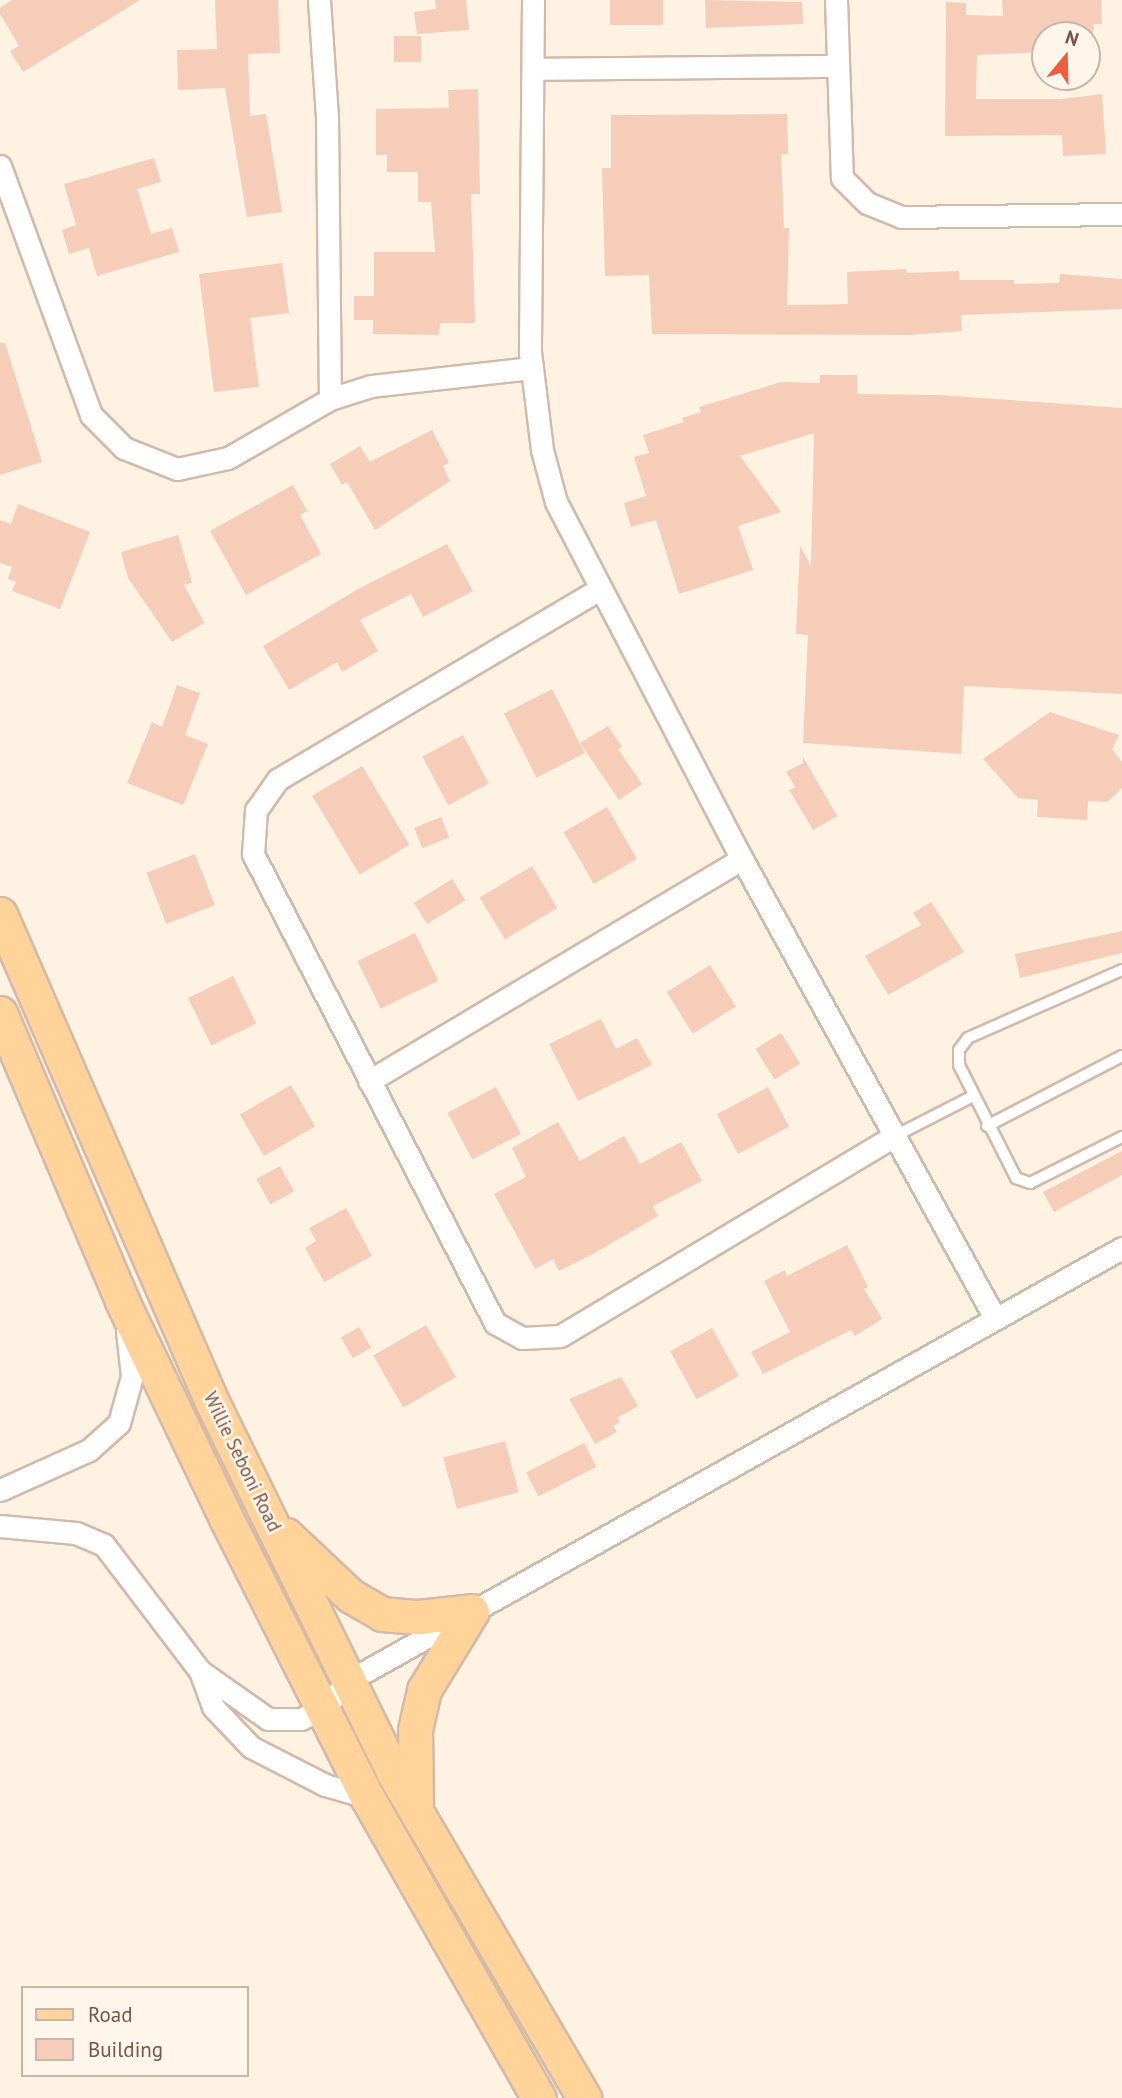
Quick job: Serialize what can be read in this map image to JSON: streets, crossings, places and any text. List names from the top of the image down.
{
  "streets": {
    "main road": ["Willie Seboni Road"]
  },
  "legend": ["Road", "Building"],
  "north": "top"
}
